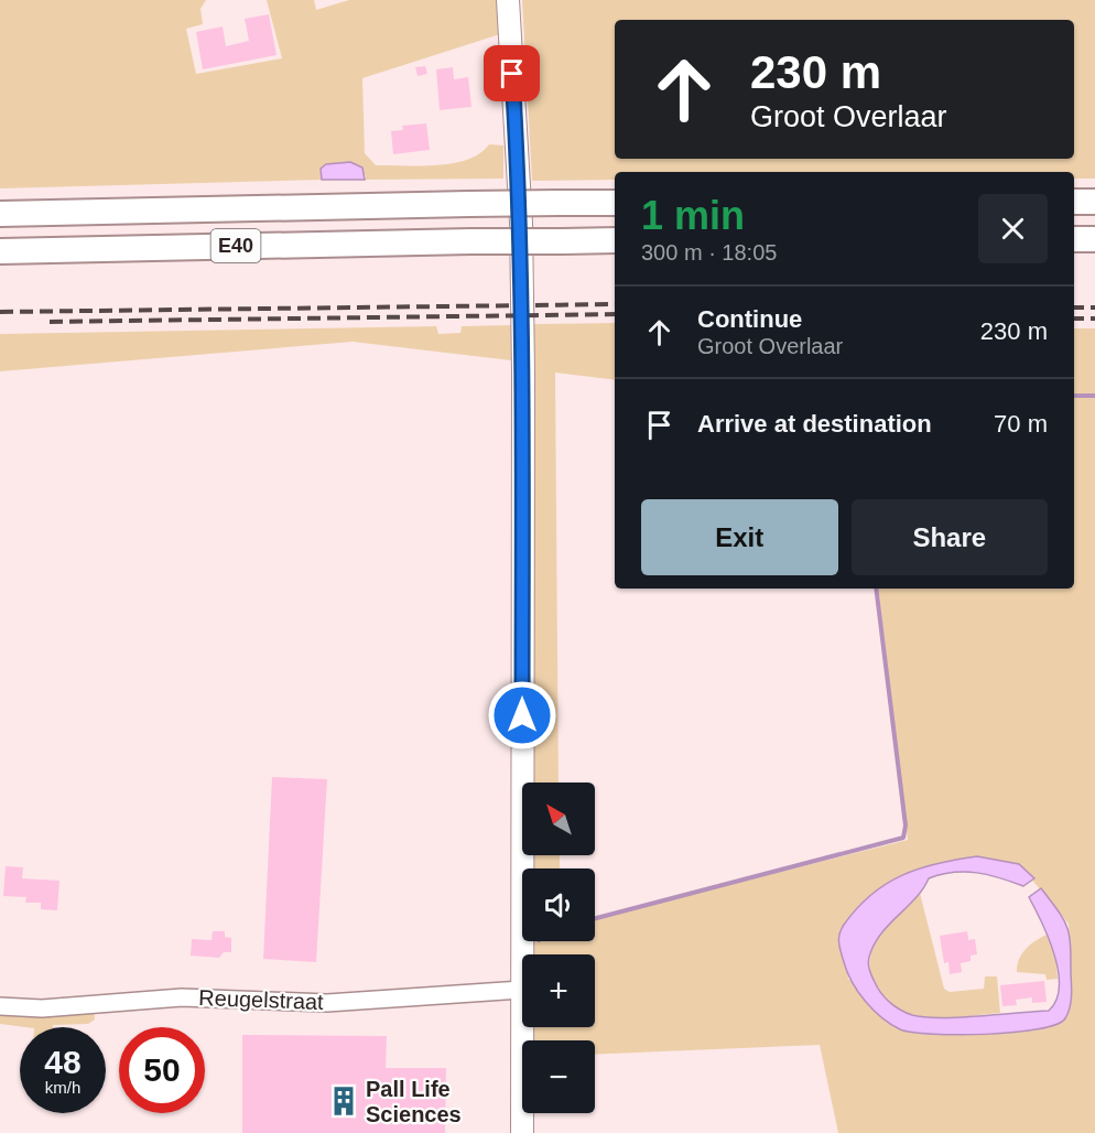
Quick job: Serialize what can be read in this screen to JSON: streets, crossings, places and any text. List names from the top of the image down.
{
  "streets": {
    "highway": ["E40"],
    "street": ["Reugelstraat"]
  },
  "places": {
    "building": ["Pall Life Sciences"]
  },
  "north": "top left",
  "page": {
    "turn": ["230 m", "Groot Overlaar"],
    "heading": ["1 min", "300 m · 18:05"],
    "list": [
      {
        "name": "Continue",
        "note": "Groot Overlaar",
        "value": "230 m"
      },
      {
        "name": "Arrive at destination",
        "value": "70 m"
      }
    ],
    "buttons": ["Exit", "Share"],
    "map_buttons": ["+", "−"],
    "speed": "48 km/h",
    "limit": "50"
  }
}
